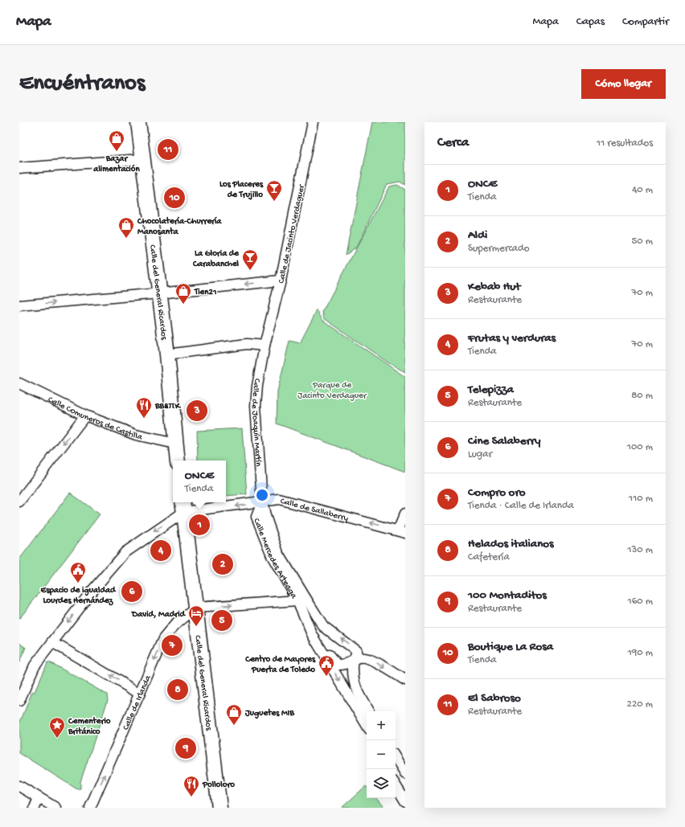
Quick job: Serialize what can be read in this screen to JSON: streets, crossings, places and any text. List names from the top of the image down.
{
  "streets": {
    "main road": ["Calle del General Ricardos"],
    "street": [
      "Calle de Jacinto Verdaguer",
      "Calle Comuneros de Castilla",
      "Calle de Joaquín Martín",
      "Calle de Sallaberry",
      "Calle Mercedes Arteaga",
      "Calle de Irlanda"
    ]
  },
  "crossings": [
    ["Calle de Jacinto Verdaguer", "Calle de Joaquín Martín"],
    ["Calle del General Ricardos", "Calle Comuneros de Castilla"],
    ["Calle del General Ricardos", "Calle de Sallaberry"],
    ["Calle del General Ricardos", "Calle de Irlanda"],
    ["Calle de Joaquín Martín", "Calle de Sallaberry"],
    ["Calle de Joaquín Martín", "Calle Mercedes Arteaga"],
    ["Calle de Sallaberry", "Calle Mercedes Arteaga"]
  ],
  "one_way": ["Calle de Sallaberry"],
  "parks": ["Parque de Jacinto Verdaguer"],
  "places": {
    "shop": [
      "Bazar alimentación",
      "Chocolatería-Churrería Manosanta",
      "Tien21",
      "Juguetes MIB"
    ],
    "bar": ["Los Placeres de Trujillo", "La Gloria de Carabanchel"],
    "restaurant": ["BB&πK", "Polloloro"],
    "public building": ["Espacio de igualdad Lourdes Hernández", "Centro de Mayores Puerta de Toledo"],
    "hotel": ["David, Madrid"],
    "place": ["Cementerio Británico"]
  },
  "page": {
    "header": "Mapa",
    "nav": ["Mapa", "Capas", "Compartir"],
    "buttons": "Cómo llegar",
    "title": "Encuéntranos",
    "heading": ["Cerca", "11 resultados"],
    "pins": [
      "11",
      "10",
      "3",
      "1",
      "4",
      "2",
      "6",
      "5",
      "7",
      "8",
      "9"
    ],
    "list": [
      {
        "mark": "1",
        "name": "ONCE",
        "note": "Tienda",
        "value": "40 m"
      },
      {
        "mark": "2",
        "name": "Aldi",
        "note": "Supermercado",
        "value": "50 m"
      },
      {
        "mark": "3",
        "name": "Kebab Hut",
        "note": "Restaurante",
        "value": "70 m"
      },
      {
        "mark": "4",
        "name": "Frutas y verduras",
        "note": "Tienda",
        "value": "70 m"
      },
      {
        "mark": "5",
        "name": "Telepizza",
        "note": "Restaurante",
        "value": "80 m"
      },
      {
        "mark": "6",
        "name": "Cine Salaberry",
        "note": "Lugar",
        "value": "100 m"
      },
      {
        "mark": "7",
        "name": "Compro oro",
        "note": "Tienda · Calle de Irlanda",
        "value": "110 m"
      },
      {
        "mark": "8",
        "name": "Helados italianos",
        "note": "Cafetería",
        "value": "130 m"
      },
      {
        "mark": "9",
        "name": "100 Montaditos",
        "note": "Restaurante",
        "value": "160 m"
      },
      {
        "mark": "10",
        "name": "Boutique La Rosa",
        "note": "Tienda",
        "value": "190 m"
      },
      {
        "mark": "11",
        "name": "El Sabroso",
        "note": "Restaurante",
        "value": "220 m"
      }
    ],
    "popup": ["ONCE", "Tienda"],
    "map_buttons": ["+", "−"]
  }
}
